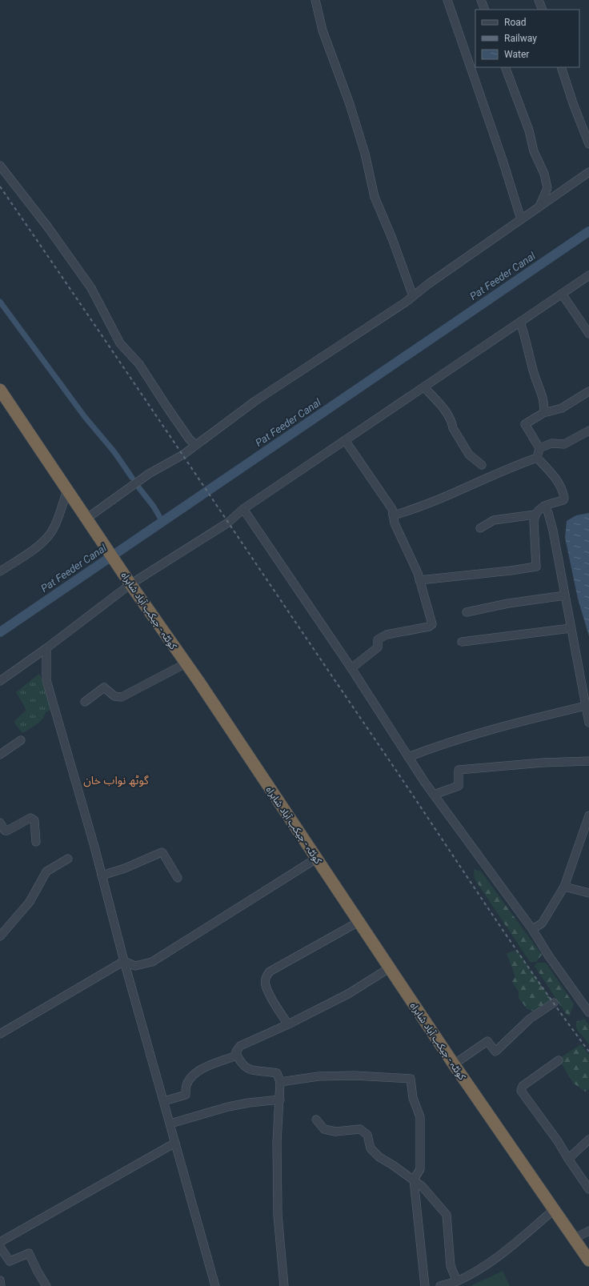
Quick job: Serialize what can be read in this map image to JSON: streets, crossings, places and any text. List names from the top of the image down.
{
  "streets": {
    "highway": ["کوئٹہ - جیکب آباد شاہراہ"]
  },
  "districts": ["گوٹھ نواب خان"],
  "water": ["Pat Feeder Canal"],
  "legend": ["Road", "Railway", "Water"]
}
